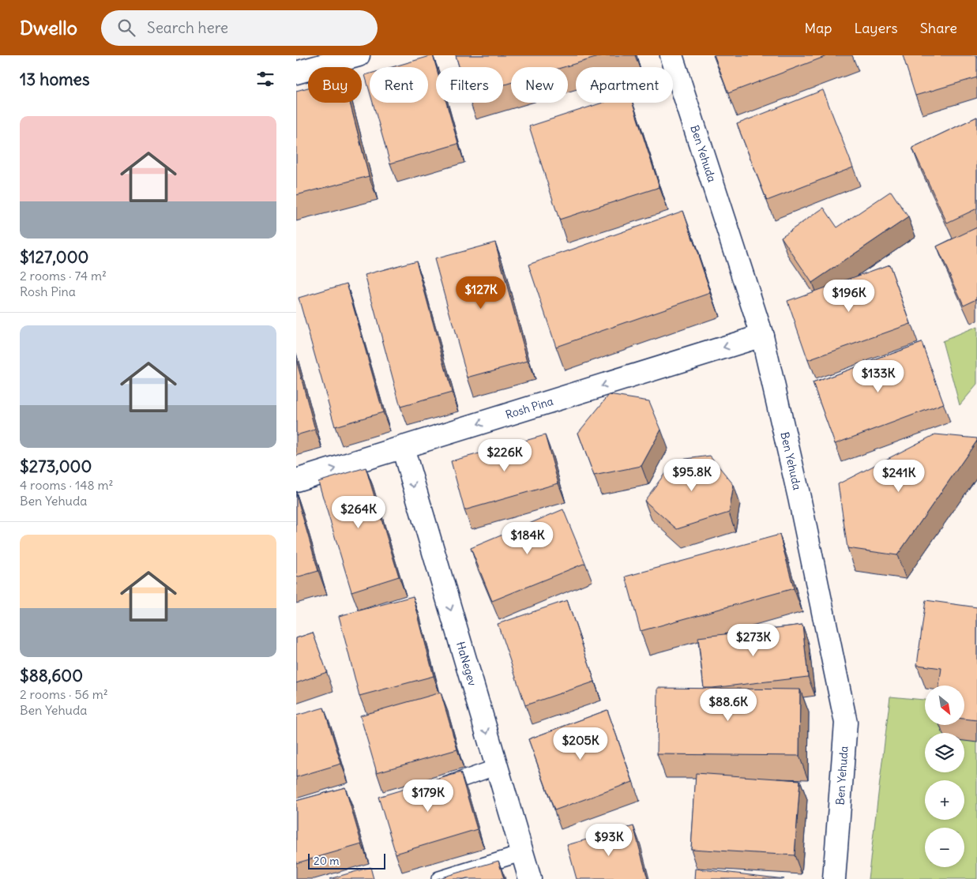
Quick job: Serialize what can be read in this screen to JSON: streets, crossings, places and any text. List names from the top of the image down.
{
  "streets": {
    "street": ["Ben Yehuda", "Rosh Pina", "HaNegev"]
  },
  "crossings": [
    ["Ben Yehuda", "Rosh Pina"],
    ["Rosh Pina", "HaNegev"]
  ],
  "one_way": ["HaNegev"],
  "scale_bar": "20 m",
  "north": "bottom right",
  "page": {
    "header": "Dwello",
    "search": "Search here",
    "nav": ["Map", "Layers", "Share"],
    "heading": "13 homes",
    "chip": [
      "Buy",
      "Rent",
      "Filters",
      "New",
      "Apartment"
    ],
    "list": [
      {
        "name": "$127,000",
        "note": "2 rooms · 74 m² · Rosh Pina"
      },
      {
        "name": "$273,000",
        "note": "4 rooms · 148 m² · Ben Yehuda"
      },
      {
        "name": "$88,600",
        "note": "2 rooms · 56 m² · Ben Yehuda"
      }
    ],
    "price": [
      "$127K",
      "$196K",
      "$133K",
      "$226K",
      "$95.8K",
      "$241K",
      "$264K",
      "$184K",
      "$273K",
      "$88.6K",
      "$205K",
      "$179K",
      "$93K"
    ],
    "map_buttons": ["+", "−"],
    "scale": "20 m"
  }
}
